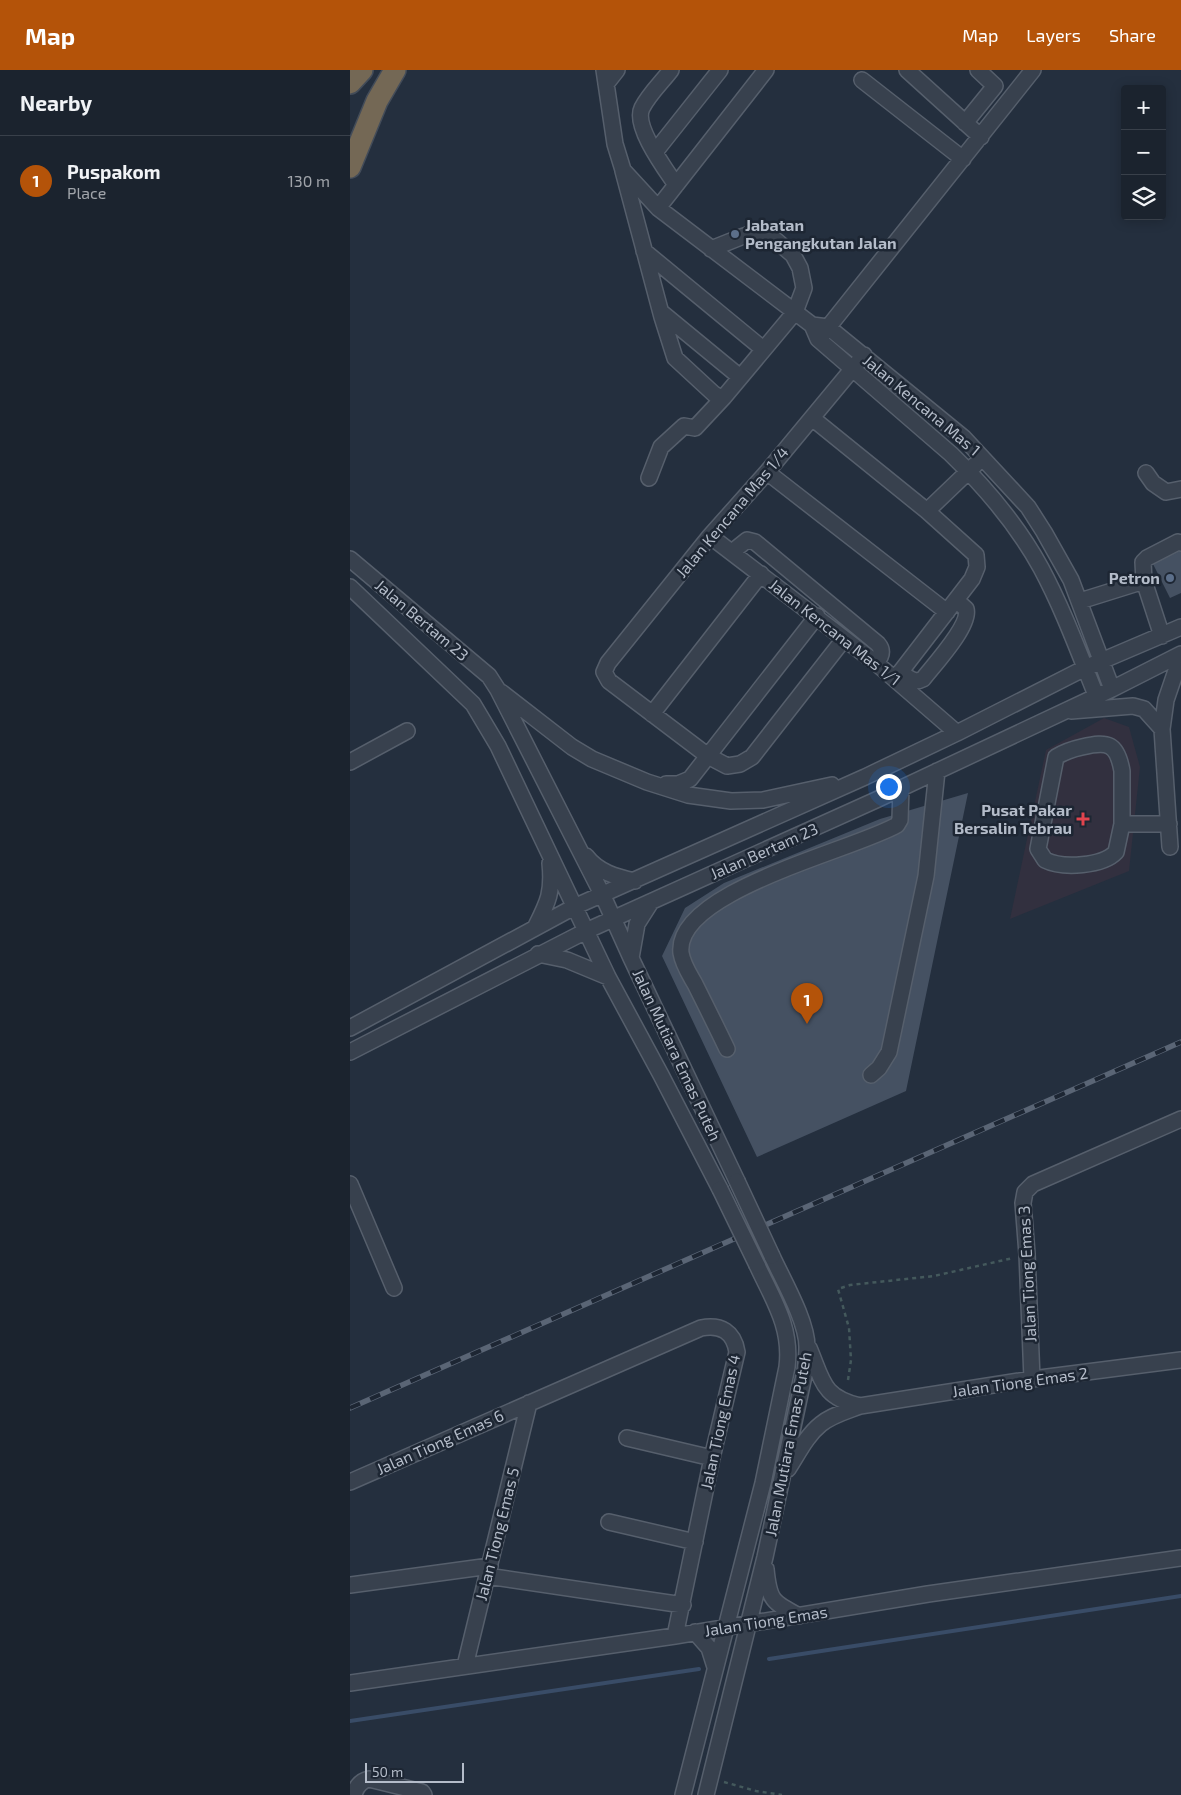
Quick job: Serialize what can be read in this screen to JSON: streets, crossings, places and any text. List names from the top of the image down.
{
  "streets": {
    "street": [
      "Jalan Kencana Mas 1",
      "Jalan Kencana Mas 1/4",
      "Jalan Bertam 23",
      "Jalan Kencana Mas 1/1",
      "Jalan Mutiara Emas Puteh",
      "Jalan Tiong Emas 3",
      "Jalan Tiong Emas 2",
      "Jalan Tiong Emas 4",
      "Jalan Tiong Emas 6",
      "Jalan Tiong Emas 5",
      "Jalan Tiong Emas"
    ]
  },
  "crossings": [
    ["Jalan Kencana Mas 1", "Jalan Kencana Mas 1/4"],
    ["Jalan Kencana Mas 1", "Jalan Bertam 23"],
    ["Jalan Kencana Mas 1/4", "Jalan Kencana Mas 1/1"],
    ["Jalan Bertam 23", "Jalan Kencana Mas 1/1"],
    ["Jalan Bertam 23", "Jalan Mutiara Emas Puteh"],
    ["Jalan Mutiara Emas Puteh", "Jalan Tiong Emas 2"],
    ["Jalan Mutiara Emas Puteh", "Jalan Tiong Emas"],
    ["Jalan Tiong Emas 3", "Jalan Tiong Emas 2"],
    ["Jalan Tiong Emas 4", "Jalan Tiong Emas 6"],
    ["Jalan Tiong Emas 4", "Jalan Tiong Emas 5"],
    ["Jalan Tiong Emas 4", "Jalan Tiong Emas"],
    ["Jalan Tiong Emas 6", "Jalan Tiong Emas 5"],
    ["Jalan Tiong Emas 5", "Jalan Tiong Emas"]
  ],
  "places": {
    "other": ["Jabatan Pengangkutan Jalan", "Petron"],
    "health": ["Pusat Pakar Bersalin Tebrau"]
  },
  "scale_bar": "50 m",
  "page": {
    "header": "Map",
    "nav": ["Map", "Layers", "Share"],
    "heading": "Nearby",
    "map_buttons": ["+", "−"],
    "list": [
      {
        "mark": "1",
        "name": "Puspakom",
        "note": "Place",
        "value": "130 m"
      }
    ],
    "pins": "1",
    "scale": "50 m"
  }
}
